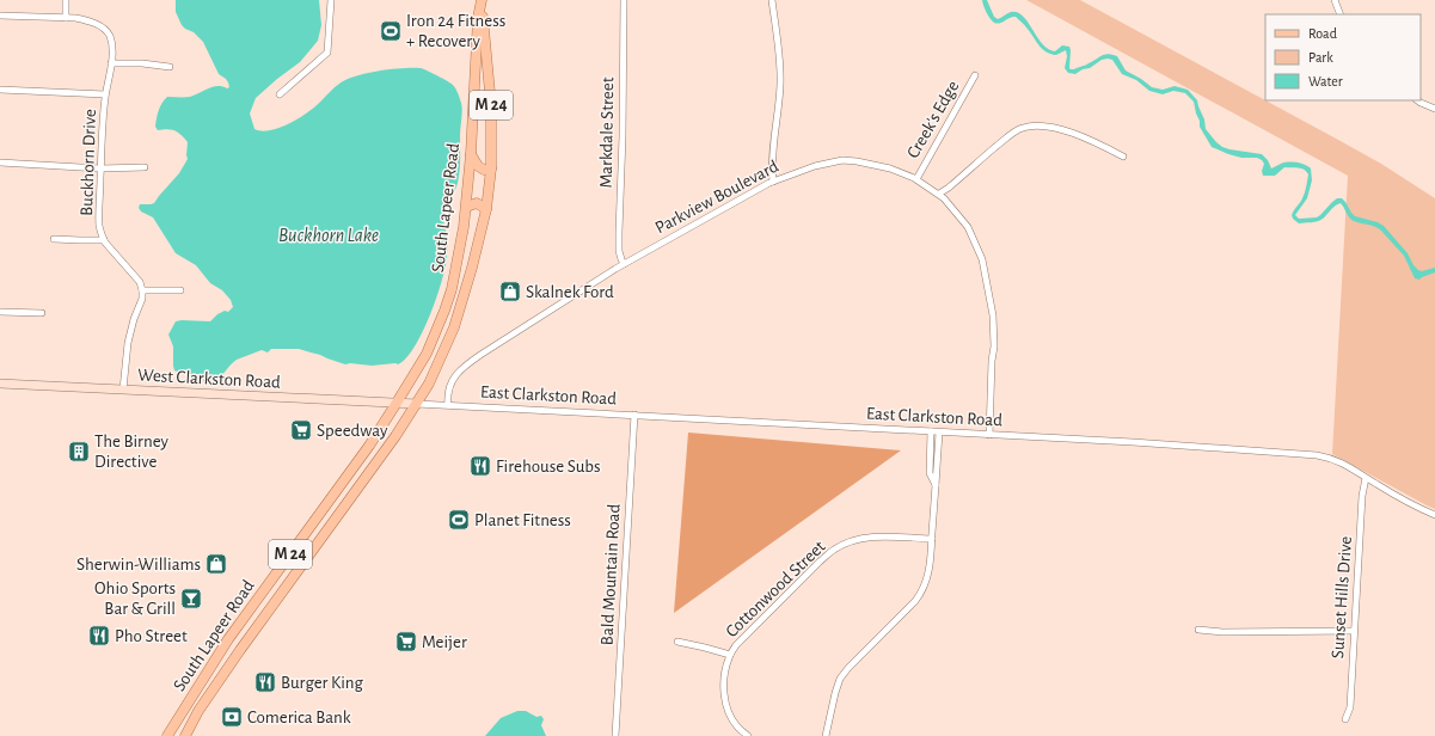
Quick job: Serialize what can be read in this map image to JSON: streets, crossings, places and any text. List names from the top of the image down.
{
  "streets": {
    "main road": ["M 24", "South Lapeer Road", "West Clarkston Road"],
    "street": [
      "Creek's Edge",
      "Markdale Street",
      "Buckhorn Drive",
      "Parkview Boulevard",
      "East Clarkston Road",
      "Bald Mountain Road",
      "Cottonwood Street",
      "Sunset Hills Drive"
    ]
  },
  "crossings": [
    ["Creek's Edge", "Parkview Boulevard"],
    ["Markdale Street", "Parkview Boulevard"],
    ["Parkview Boulevard", "East Clarkston Road"],
    ["South Lapeer Road", "West Clarkston Road"],
    ["South Lapeer Road", "East Clarkston Road"],
    ["West Clarkston Road", "East Clarkston Road"],
    ["East Clarkston Road", "Bald Mountain Road"],
    ["East Clarkston Road", "Sunset Hills Drive"]
  ],
  "water": ["Buckhorn Lake"],
  "places": {
    "sports": ["Iron 24 Fitness + Recovery", "Planet Fitness"],
    "shop": ["Skalnek Ford", "Sherwin-Williams"],
    "supermarket": ["Speedway", "Meijer"],
    "building": ["The Birney Directive"],
    "restaurant": ["Firehouse Subs", "Pho Street", "Burger King"],
    "bar": ["Ohio Sports Bar & Grill"],
    "bank": ["Comerica Bank"]
  },
  "legend": ["Road", "Park", "Water"]
}
